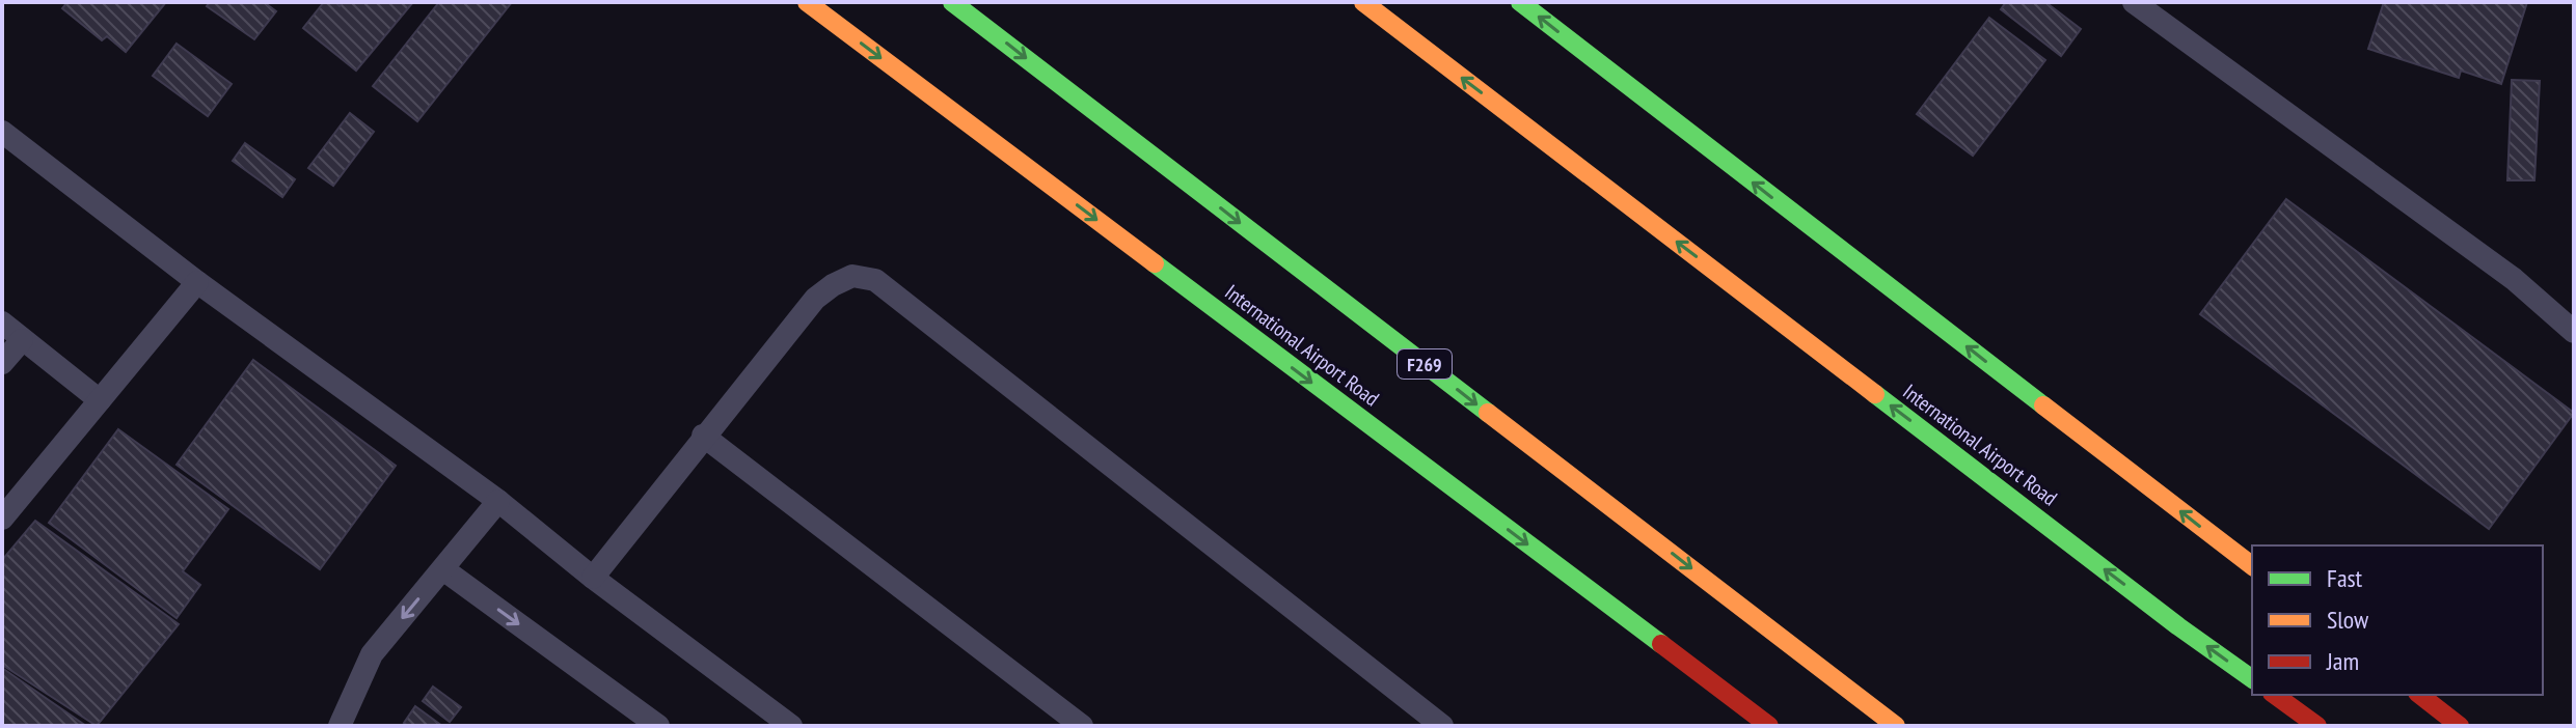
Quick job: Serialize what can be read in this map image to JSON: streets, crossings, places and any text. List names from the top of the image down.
{
  "streets": {
    "main road": ["International Airport Road", "F269"]
  },
  "legend": ["Fast", "Slow", "Jam"]
}
